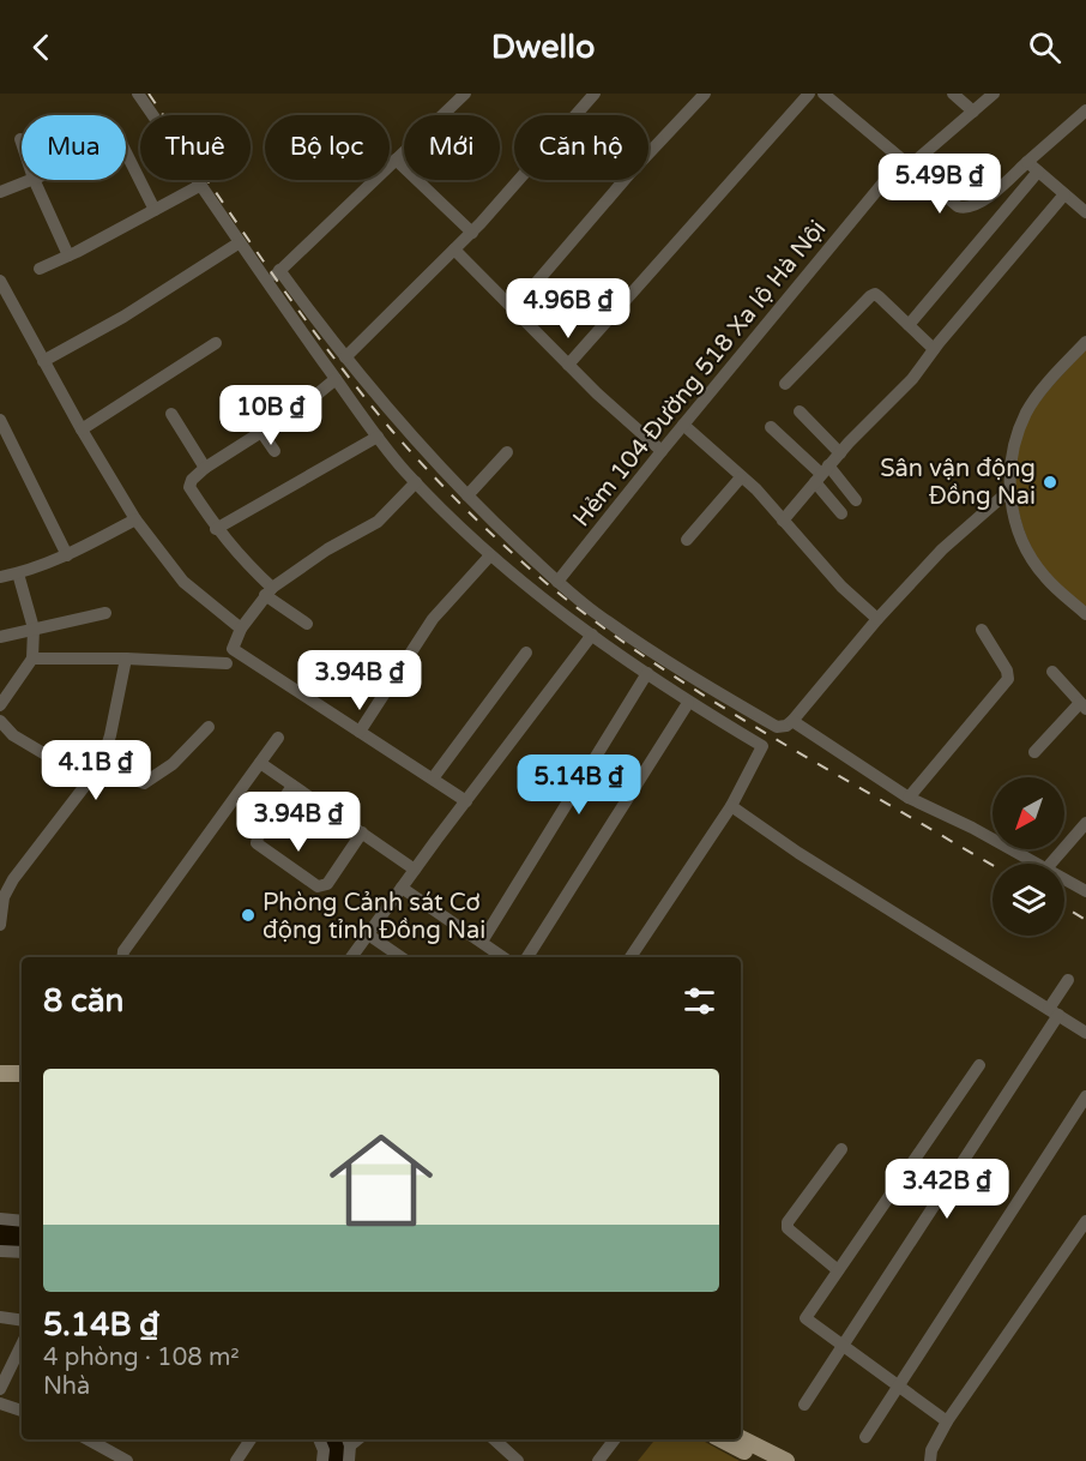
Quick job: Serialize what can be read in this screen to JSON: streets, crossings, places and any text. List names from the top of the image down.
{
  "streets": {
    "street": ["Hẻm 104 Đường 518 Xa lộ Hà Nội"]
  },
  "places": ["Sân vận động Đồng Nai", "Phòng Cảnh sát Cơ động tỉnh Đồng Nai"],
  "north": "bottom left",
  "page": {
    "header": "Dwello",
    "chip": [
      "Mua",
      "Thuê",
      "Bộ lọc",
      "Mới",
      "Căn hộ"
    ],
    "price": [
      "5.49B ₫",
      "4.96B ₫",
      "10B ₫",
      "3.94B ₫",
      "4.1B ₫",
      "5.14B ₫",
      "3.94B ₫",
      "3.42B ₫"
    ],
    "heading": "8 căn",
    "list": [
      {
        "name": "5.14B ₫",
        "note": "4 phòng · 108 m² · Nhà"
      }
    ]
  }
}
